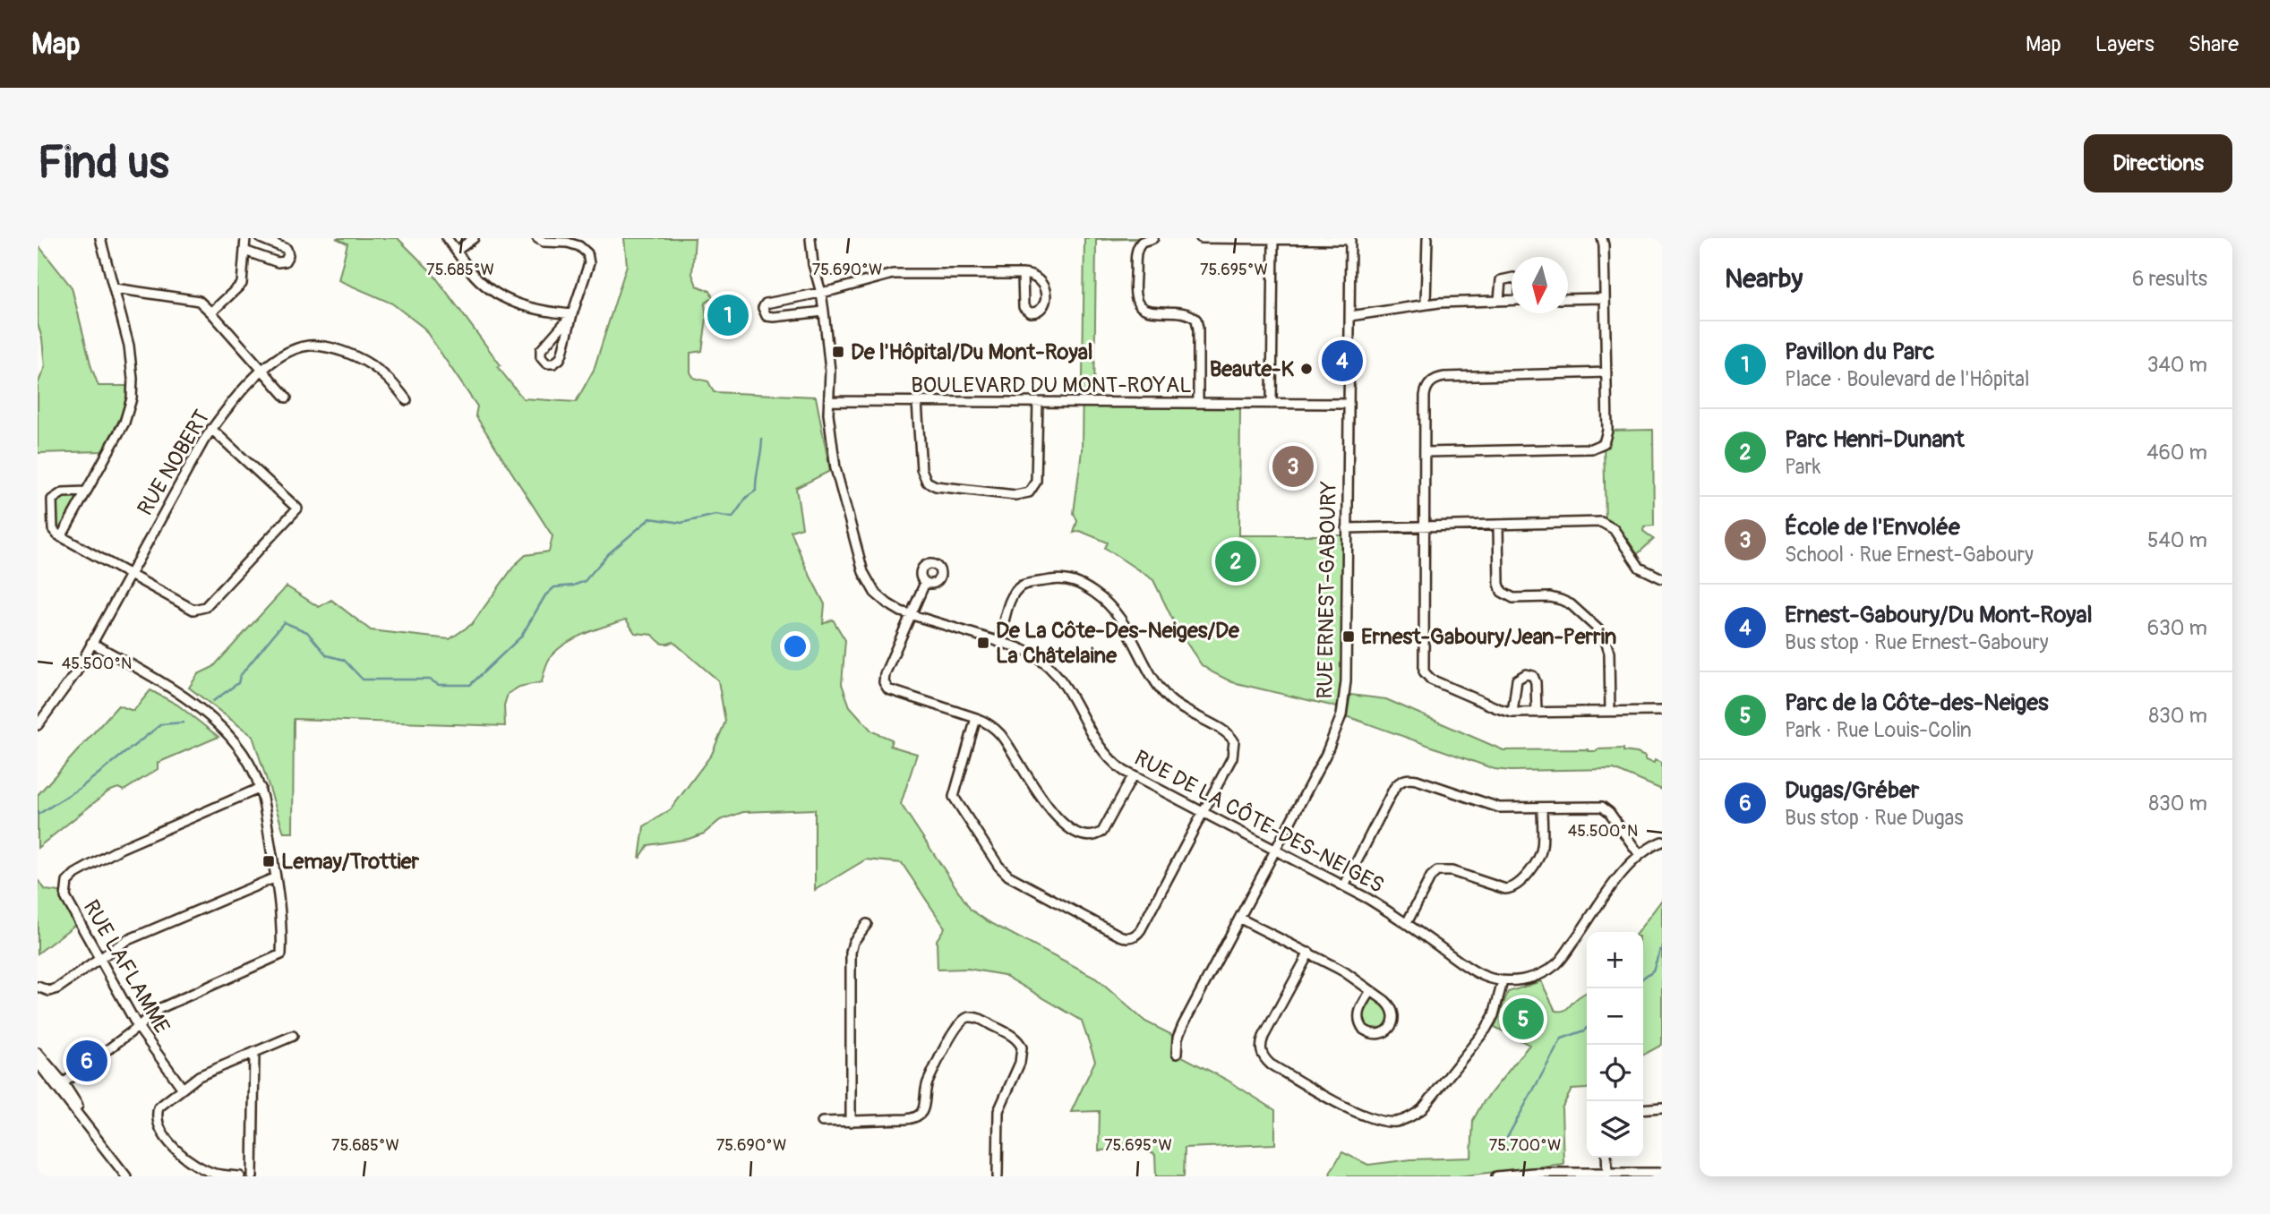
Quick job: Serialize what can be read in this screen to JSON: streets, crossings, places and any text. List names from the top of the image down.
{
  "streets": {
    "street": [
      "BOULEVARD DU MONT-ROYAL",
      "RUE NOBERT",
      "RUE ERNEST-GABOURY",
      "RUE DE LA CÔTE-DES-NEIGES",
      "RUE LAFLAMME"
    ]
  },
  "crossings": [
    ["BOULEVARD DU MONT-ROYAL", "RUE ERNEST-GABOURY"],
    ["BOULEVARD DU MONT-ROYAL", "RUE DE LA CÔTE-DES-NEIGES"],
    ["RUE ERNEST-GABOURY", "RUE DE LA CÔTE-DES-NEIGES"]
  ],
  "places": {
    "transit": [
      "De l'Hôpital/Du Mont-Royal",
      "Ernest-Gaboury/Jean-Perrin",
      "De La Côte-Des-Neiges/De La Châtelaine",
      "Lemay/Trottier"
    ],
    "other": ["Beaute-K"]
  },
  "north": "bottom",
  "page": {
    "header": "Map",
    "nav": ["Map", "Layers", "Share"],
    "buttons": "Directions",
    "title": "Find us",
    "heading": ["Nearby", "6 results"],
    "pins": [
      "1",
      "4",
      "3",
      "2",
      "5",
      "6"
    ],
    "list": [
      {
        "mark": "1",
        "name": "Pavillon du Parc",
        "note": "Place · Boulevard de l'Hôpital",
        "value": "340 m"
      },
      {
        "mark": "2",
        "name": "Parc Henri-Dunant",
        "note": "Park",
        "value": "460 m"
      },
      {
        "mark": "3",
        "name": "École de l'Envolée",
        "note": "School · Rue Ernest-Gaboury",
        "value": "540 m"
      },
      {
        "mark": "4",
        "name": "Ernest-Gaboury/Du Mont-Royal",
        "note": "Bus stop · Rue Ernest-Gaboury",
        "value": "630 m"
      },
      {
        "mark": "5",
        "name": "Parc de la Côte-des-Neiges",
        "note": "Park · Rue Louis-Colin",
        "value": "830 m"
      },
      {
        "mark": "6",
        "name": "Dugas/Gréber",
        "note": "Bus stop · Rue Dugas",
        "value": "830 m"
      }
    ],
    "map_buttons": ["+", "−"]
  },
  "coordinates": [
    "75.685°W",
    "75.690°W",
    "75.695°W",
    "45.500°N",
    "75.700°W"
  ]
}
